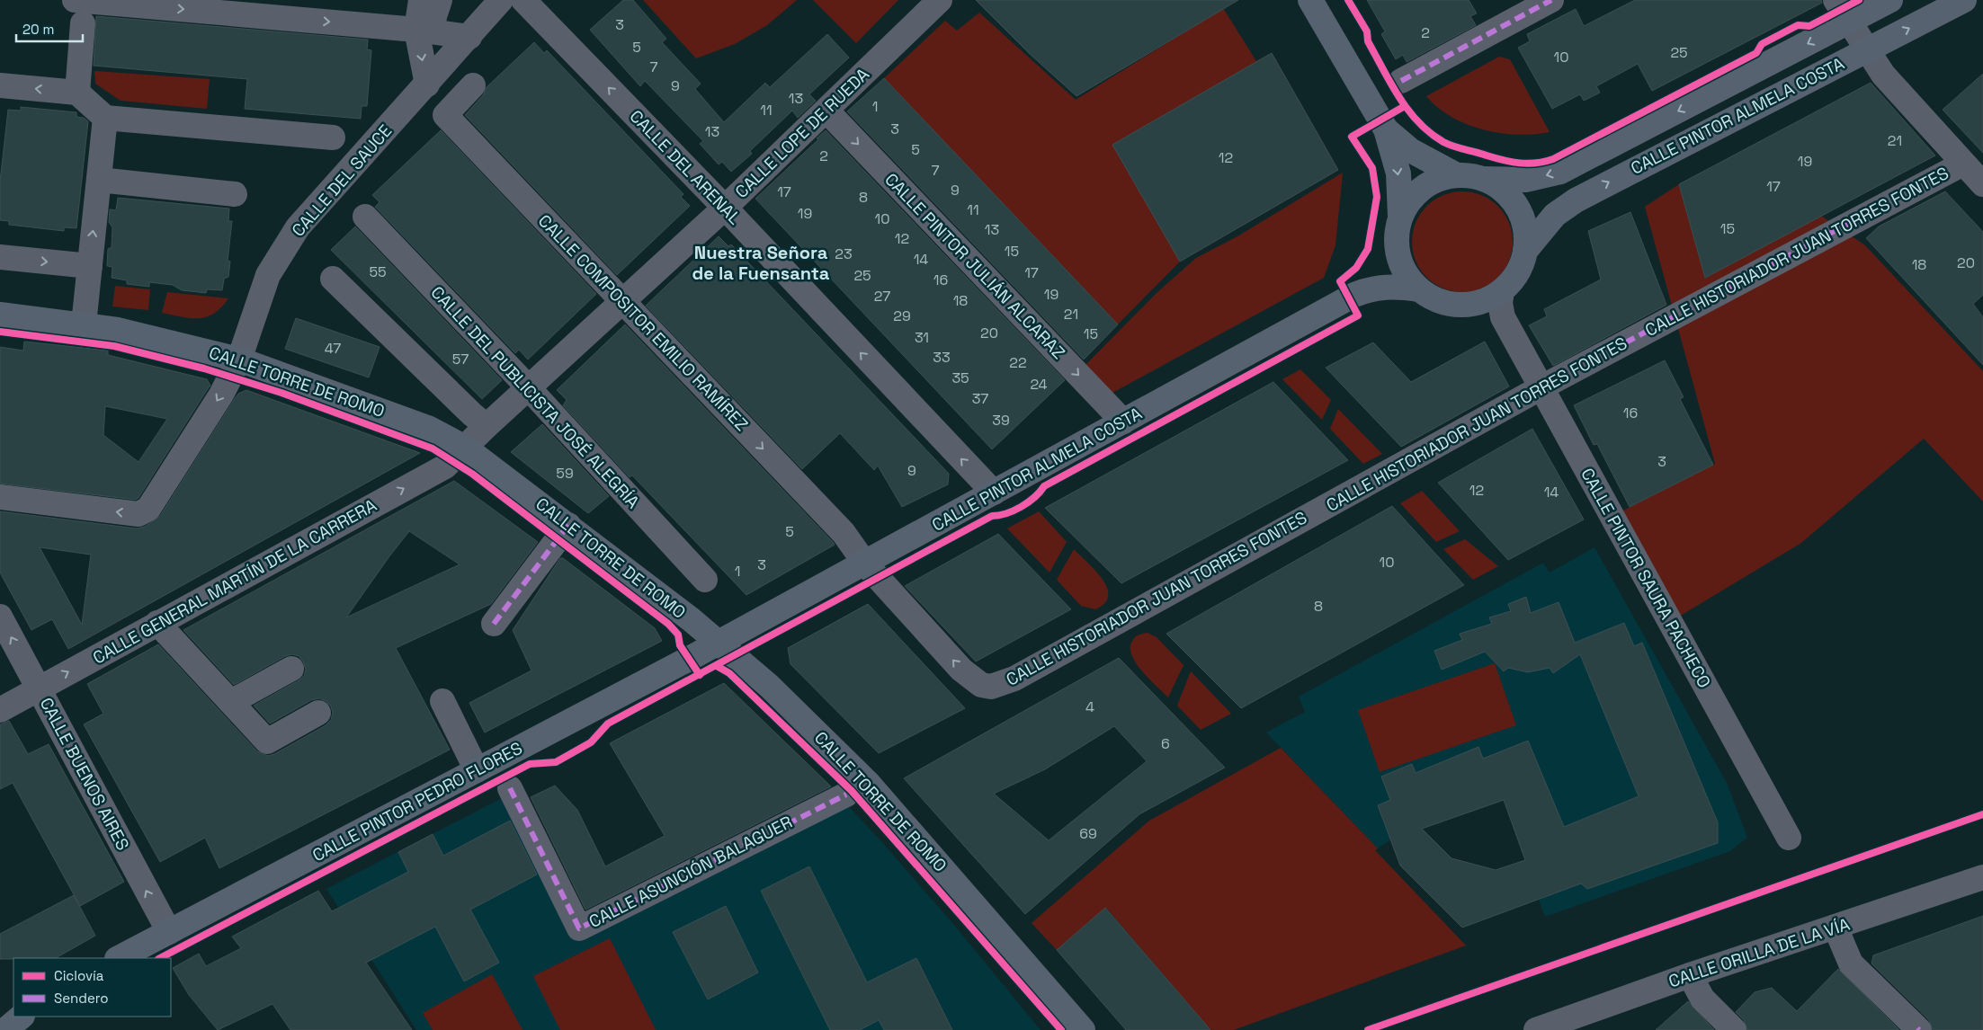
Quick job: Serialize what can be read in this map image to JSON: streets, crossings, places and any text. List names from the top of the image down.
{
  "streets": {
    "main road": ["CALLE PINTOR ALMELA COSTA", "CALLE TORRE DE ROMO", "CALLE PINTOR PEDRO FLORES"],
    "street": [
      "CALLE LOPE DE RUEDA",
      "CALLE DEL ARENAL",
      "CALLE DEL SAUCE",
      "CALLE HISTORIADOR JUAN TORRES FONTES",
      "CALLE PINTOR JULIÁN ALCARAZ",
      "CALLE COMPOSITOR EMILIO RAMÍREZ",
      "CALLE DEL PUBLICISTA JOSÉ ALEGRÍA",
      "CALLE PINTOR SAURA PACHECO",
      "CALLE GENERAL MARTÍN DE LA CARRERA",
      "CALLE BUENOS AIRES",
      "CALLE ASUNCIÓN BALAGUER",
      "CALLE ORILLA DE LA VÍA"
    ]
  },
  "crossings": [
    ["CALLE PINTOR ALMELA COSTA", "CALLE DEL ARENAL"],
    ["CALLE PINTOR ALMELA COSTA", "CALLE PINTOR JULIÁN ALCARAZ"],
    ["CALLE PINTOR ALMELA COSTA", "CALLE COMPOSITOR EMILIO RAMÍREZ"],
    ["CALLE PINTOR ALMELA COSTA", "CALLE TORRE DE ROMO"],
    ["CALLE PINTOR ALMELA COSTA", "CALLE PINTOR SAURA PACHECO"],
    ["CALLE PINTOR ALMELA COSTA", "CALLE PINTOR PEDRO FLORES"],
    ["CALLE LOPE DE RUEDA", "CALLE DEL ARENAL"],
    ["CALLE LOPE DE RUEDA", "CALLE PINTOR JULIÁN ALCARAZ"],
    ["CALLE LOPE DE RUEDA", "CALLE COMPOSITOR EMILIO RAMÍREZ"],
    ["CALLE LOPE DE RUEDA", "CALLE TORRE DE ROMO"],
    ["CALLE LOPE DE RUEDA", "CALLE DEL PUBLICISTA JOSÉ ALEGRÍA"],
    ["CALLE LOPE DE RUEDA", "CALLE GENERAL MARTÍN DE LA CARRERA"],
    ["CALLE DEL SAUCE", "CALLE TORRE DE ROMO"],
    ["CALLE HISTORIADOR JUAN TORRES FONTES", "CALLE COMPOSITOR EMILIO RAMÍREZ"],
    ["CALLE HISTORIADOR JUAN TORRES FONTES", "CALLE PINTOR SAURA PACHECO"],
    ["CALLE TORRE DE ROMO", "CALLE GENERAL MARTÍN DE LA CARRERA"],
    ["CALLE TORRE DE ROMO", "CALLE PINTOR PEDRO FLORES"],
    ["CALLE GENERAL MARTÍN DE LA CARRERA", "CALLE BUENOS AIRES"],
    ["CALLE BUENOS AIRES", "CALLE PINTOR PEDRO FLORES"]
  ],
  "one_way": ["CALLE DEL ARENAL", "CALLE DEL SAUCE", "CALLE PINTOR JULIÁN ALCARAZ"],
  "districts": ["Nuestra Señora de la Fuensanta"],
  "house_numbers": [
    "3",
    "2",
    "5",
    "25",
    "10",
    "7",
    "9",
    "13",
    "1",
    "11",
    "3",
    "13",
    "21",
    "5",
    "2",
    "12",
    "19",
    "7",
    "17",
    "9",
    "17",
    "8",
    "11",
    "19",
    "10",
    "15",
    "13",
    "12",
    "15",
    "23",
    "14",
    "20",
    "18",
    "55",
    "17",
    "25",
    "16",
    "19",
    "27",
    "18",
    "21",
    "29",
    "20",
    "15",
    "31",
    "47",
    "33",
    "57",
    "22",
    "35",
    "24",
    "37",
    "16",
    "39",
    "3",
    "9",
    "59",
    "12",
    "14",
    "5",
    "10",
    "3",
    "1",
    "8",
    "4",
    "6",
    "69"
  ],
  "legend": ["Ciclovía", "Sendero"],
  "scale_bar": "20 m"
}
